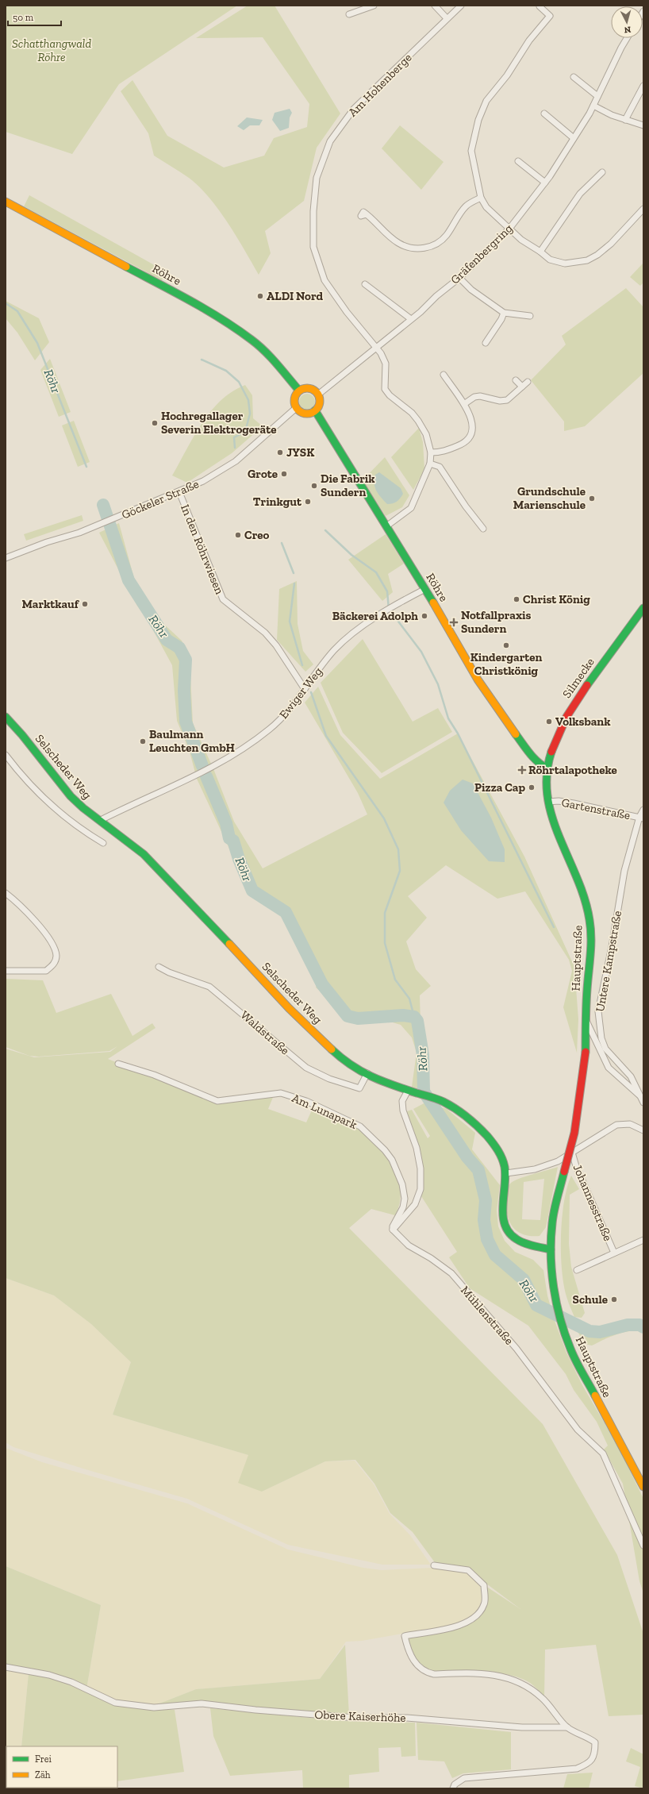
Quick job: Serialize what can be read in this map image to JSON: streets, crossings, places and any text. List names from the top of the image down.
{
  "streets": {
    "main road": [
      "Röhre",
      "Silmecke",
      "Selscheder Weg",
      "Hauptstraße"
    ],
    "street": [
      "Am Hohenberge",
      "Gräfenbergring",
      "Göckeler Straße",
      "In den Röhrwiesen",
      "Ewiger Weg",
      "Gartenstraße",
      "Untere Kampstraße",
      "Waldstraße",
      "Am Lunapark",
      "Johannesstraße",
      "Mühlenstraße",
      "Obere Kaiserhöhe"
    ]
  },
  "crossings": [
    ["Am Hohenberge", "Gräfenbergring"],
    ["Am Hohenberge", "Röhre"],
    ["Gräfenbergring", "Röhre"],
    ["Gräfenbergring", "Göckeler Straße"],
    ["Röhre", "Göckeler Straße"],
    ["Röhre", "Silmecke"],
    ["Röhre", "Ewiger Weg"],
    ["Röhre", "Hauptstraße"],
    ["Göckeler Straße", "In den Röhrwiesen"],
    ["In den Röhrwiesen", "Ewiger Weg"],
    ["Silmecke", "Hauptstraße"],
    ["Ewiger Weg", "Selscheder Weg"],
    ["Selscheder Weg", "Hauptstraße"],
    ["Selscheder Weg", "Waldstraße"],
    ["Gartenstraße", "Hauptstraße"],
    ["Gartenstraße", "Untere Kampstraße"],
    ["Am Lunapark", "Mühlenstraße"]
  ],
  "water": ["Röhr"],
  "parks": ["Schatthangwald Röhre"],
  "places": {
    "other": [
      "ALDI Nord",
      "Hochregallager Severin Elektrogeräte",
      "JYSK",
      "Grote",
      "Die Fabrik Sundern",
      "Grundschule Marienschule",
      "Trinkgut",
      "Creo",
      "Christ König",
      "Marktkauf",
      "Bäckerei Adolph",
      "Kindergarten Christkönig",
      "Volksbank",
      "Baulmann Leuchten GmbH",
      "Pizza Cap",
      "Schule"
    ],
    "health": ["Notfallpraxis Sundern", "Röhrtalapotheke"]
  },
  "legend": ["Frei", "Zäh"],
  "scale_bar": "50 m",
  "north": "bottom"
}
